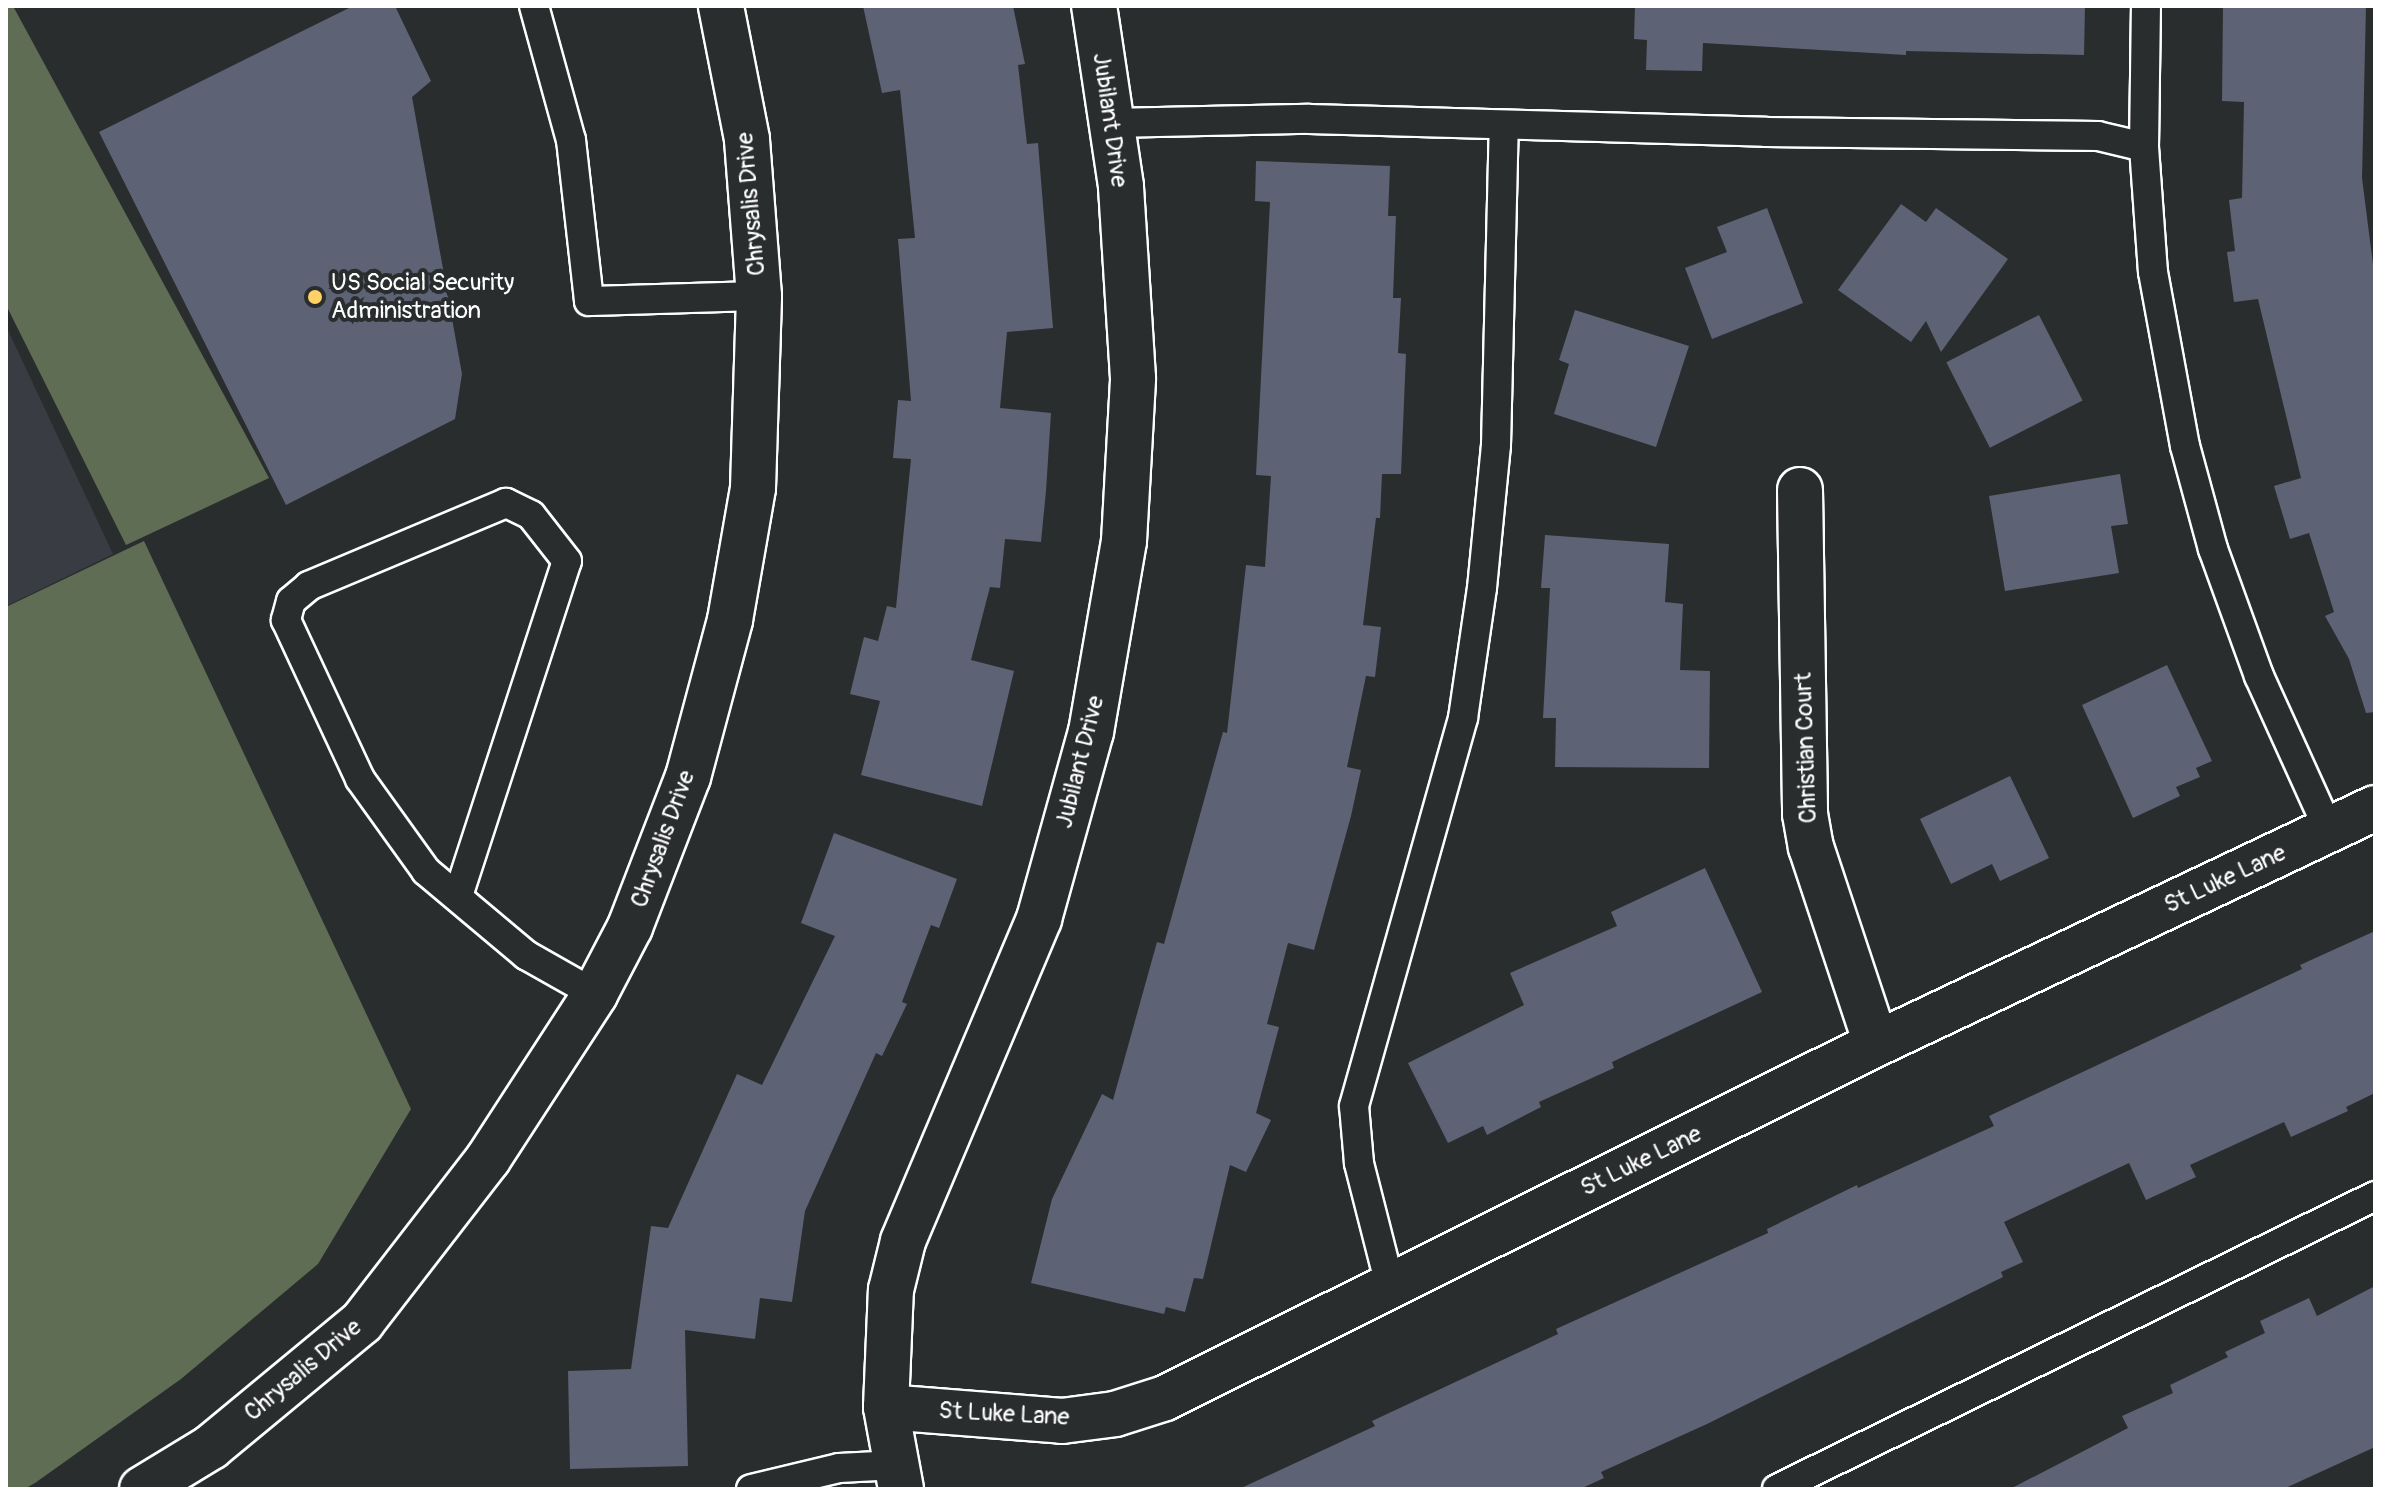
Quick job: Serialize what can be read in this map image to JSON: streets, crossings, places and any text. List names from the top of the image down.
{
  "streets": {
    "street": [
      "Jubilant Drive",
      "Chrysalis Drive",
      "Christian Court",
      "St Luke Lane"
    ]
  },
  "crossings": [
    ["Jubilant Drive", "St Luke Lane"],
    ["Christian Court", "St Luke Lane"]
  ],
  "places": ["US Social Security Administration"]
}
